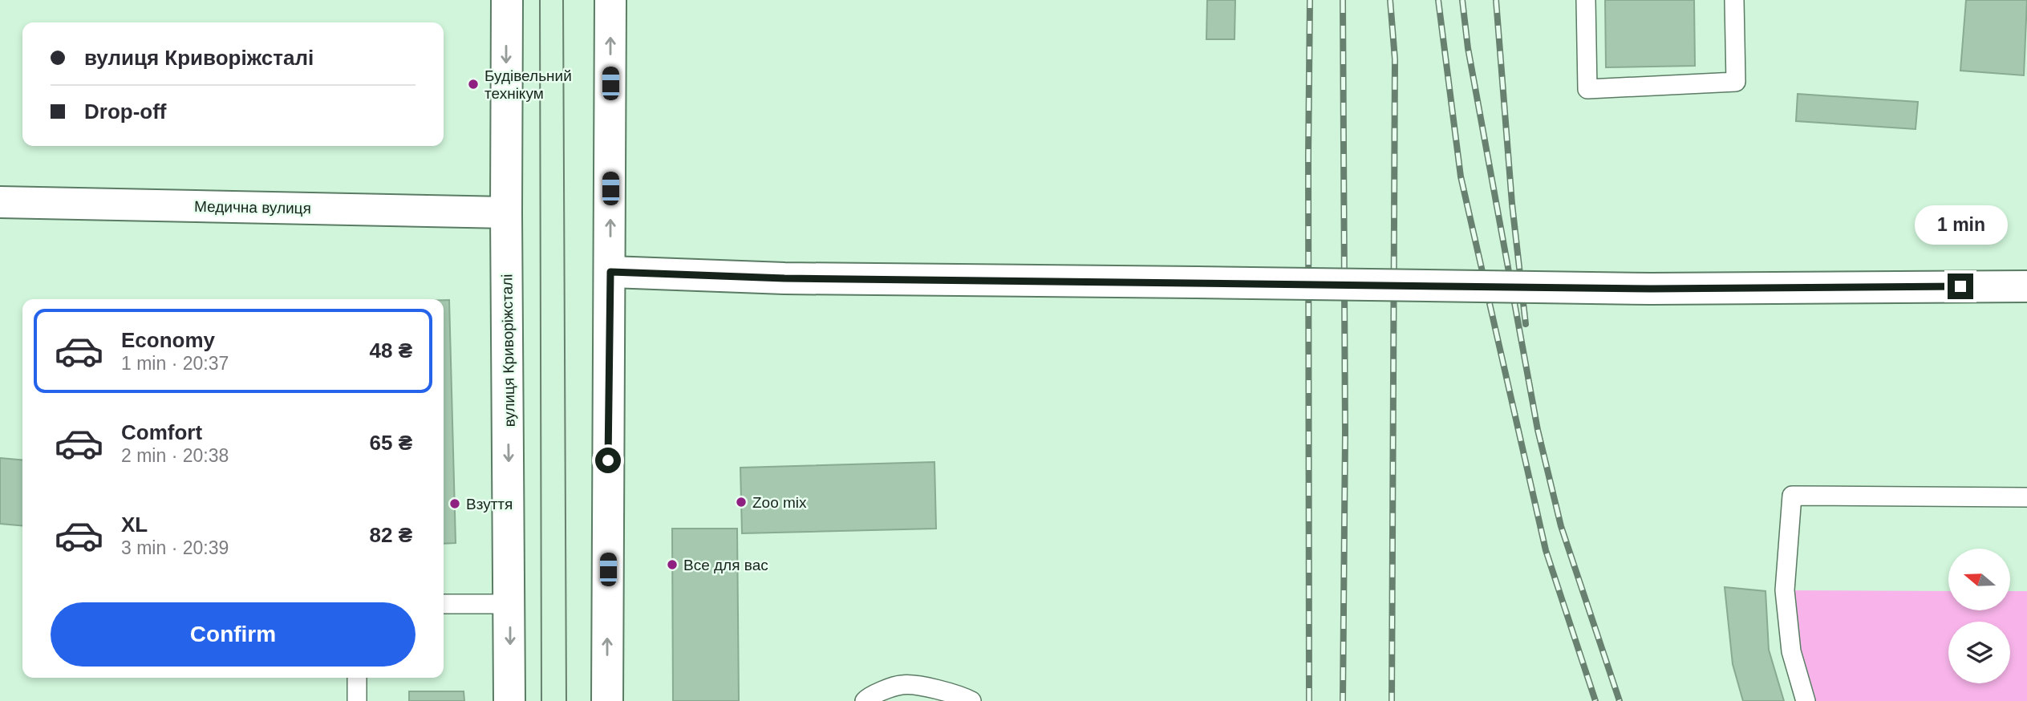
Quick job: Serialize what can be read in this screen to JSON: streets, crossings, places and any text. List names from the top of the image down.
{
  "streets": {
    "street": ["Медична вулиця", "вулиця Криворіжсталі"]
  },
  "crossings": [
    ["Медична вулиця", "вулиця Криворіжсталі"]
  ],
  "places": [
    "Будівельний технікум",
    "Zoo mix",
    "Взуття",
    "Все для вас"
  ],
  "north": "left",
  "page": {
    "banner": ["вулиця Криворіжсталі", "Drop-off"],
    "bubble": "1 min",
    "list": [
      {
        "name": "Economy",
        "note": "1 min · 20:37",
        "value": "48 ₴"
      },
      {
        "name": "Comfort",
        "note": "2 min · 20:38",
        "value": "65 ₴"
      },
      {
        "name": "XL",
        "note": "3 min · 20:39",
        "value": "82 ₴"
      }
    ],
    "buttons": "Confirm"
  }
}
